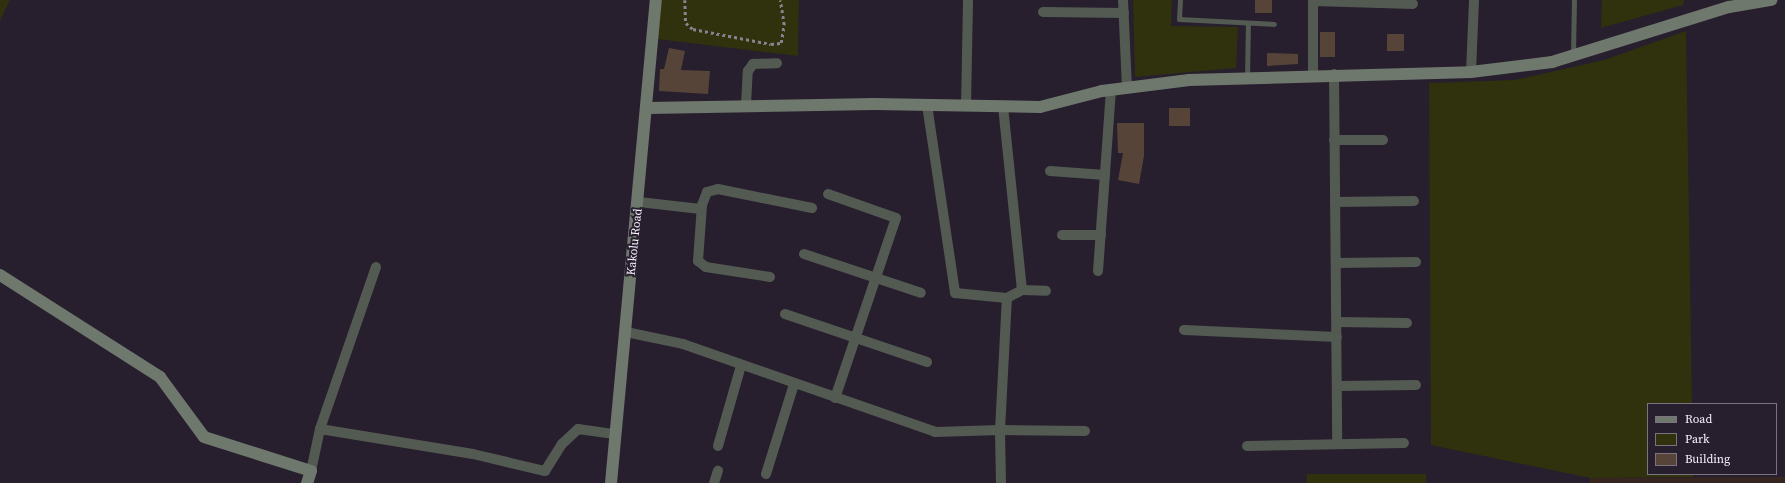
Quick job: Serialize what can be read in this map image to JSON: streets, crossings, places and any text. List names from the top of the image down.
{
  "streets": {
    "street": ["Kakolu Road"]
  },
  "legend": ["Road", "Park", "Building"]
}
